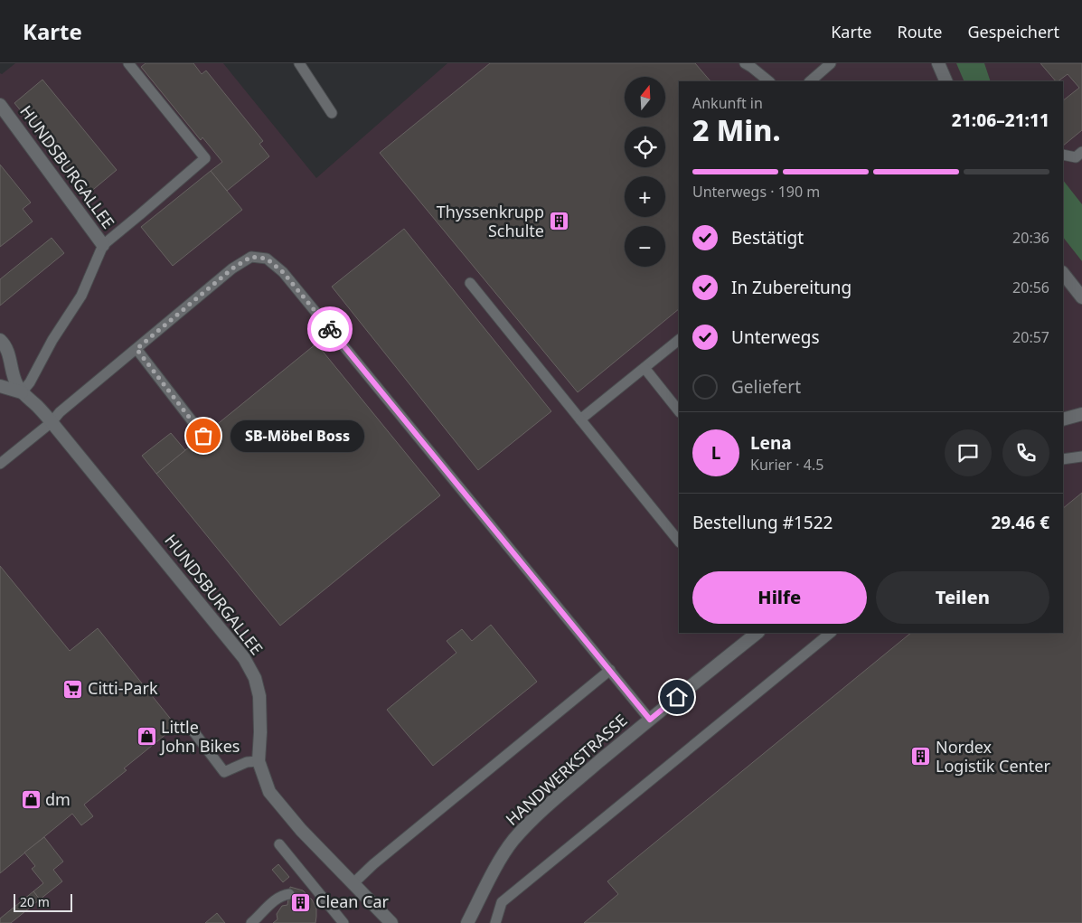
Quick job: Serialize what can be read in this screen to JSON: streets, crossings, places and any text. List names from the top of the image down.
{
  "streets": {
    "street": ["HUNDSBURGALLEE", "HANDWERKSTRASSE"]
  },
  "places": {
    "building": ["Thyssenkrupp Schulte", "Nordex Logistik Center", "Clean Car"],
    "other": ["SB-Möbel Boss"],
    "supermarket": ["Citti-Park"],
    "shop": ["Little John Bikes", "dm"]
  },
  "scale_bar": "20 m",
  "north": "top",
  "page": {
    "header": "Karte",
    "nav": ["Karte", "Route", "Gespeichert"],
    "map_buttons": ["+", "−"],
    "heading": ["2 Min.", "Ankunft in", "21:06–21:11"],
    "panel": [
      "Lena",
      "Kurier · 4.5",
      "Bestellung #1522",
      "29.46 €"
    ],
    "bar": "Unterwegs · 190 m",
    "list": [
      ["Bestätigt", "20:36"],
      ["In Zubereitung", "20:56"],
      ["Unterwegs", "20:57"],
      "Geliefert"
    ],
    "bubble": "SB-Möbel Boss",
    "round": "L",
    "buttons": ["Hilfe", "Teilen"],
    "scale": "20 m"
  }
}
